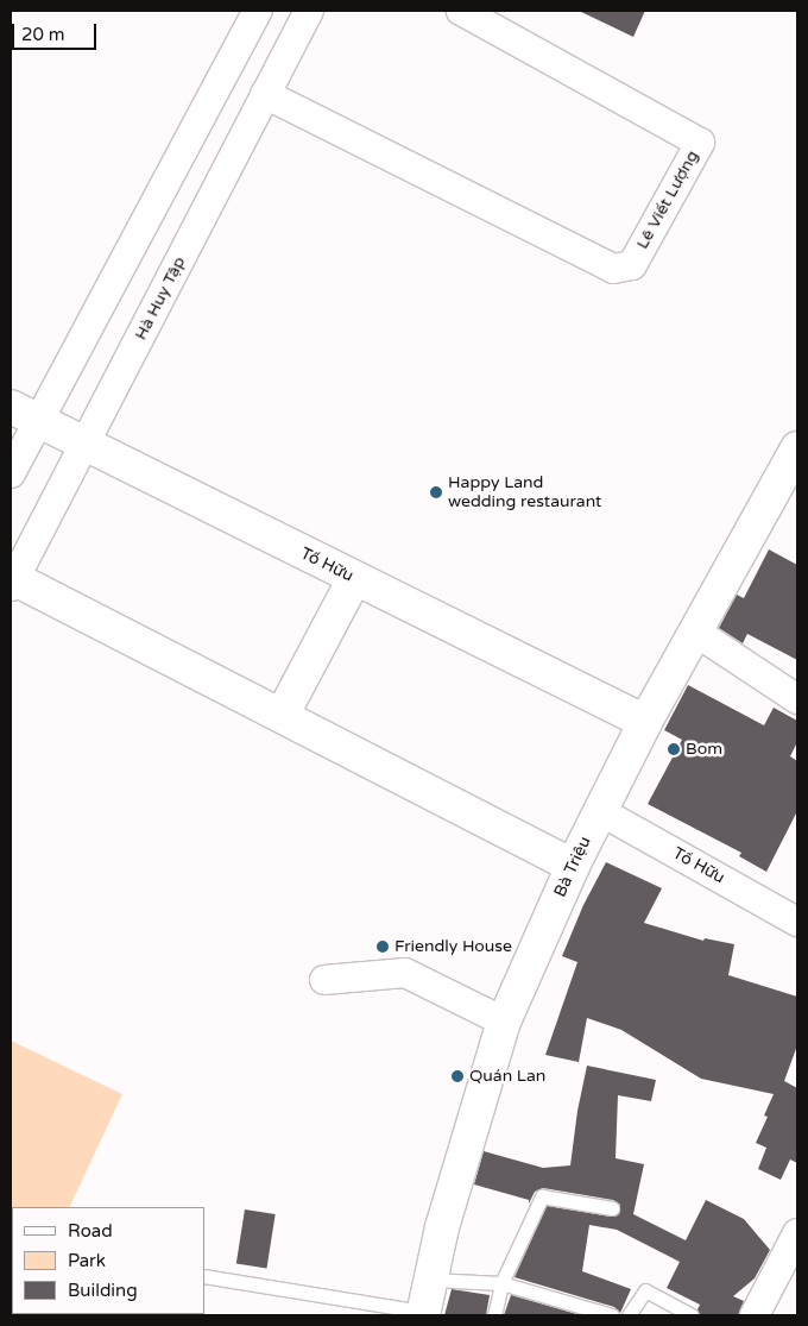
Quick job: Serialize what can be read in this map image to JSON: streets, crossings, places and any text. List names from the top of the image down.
{
  "streets": {
    "main road": ["Tố Hữu", "Bà Triệu"],
    "street": ["Lê Viết Lượng", "Hà Huy Tập"]
  },
  "crossings": [
    ["Lê Viết Lượng", "Hà Huy Tập"],
    ["Hà Huy Tập", "Tố Hữu"],
    ["Tố Hữu", "Bà Triệu"]
  ],
  "places": [
    "Happy Land wedding restaurant",
    "Bom",
    "Friendly House",
    "Quán Lan"
  ],
  "legend": ["Road", "Park", "Building"],
  "scale_bar": "20 m"
}
